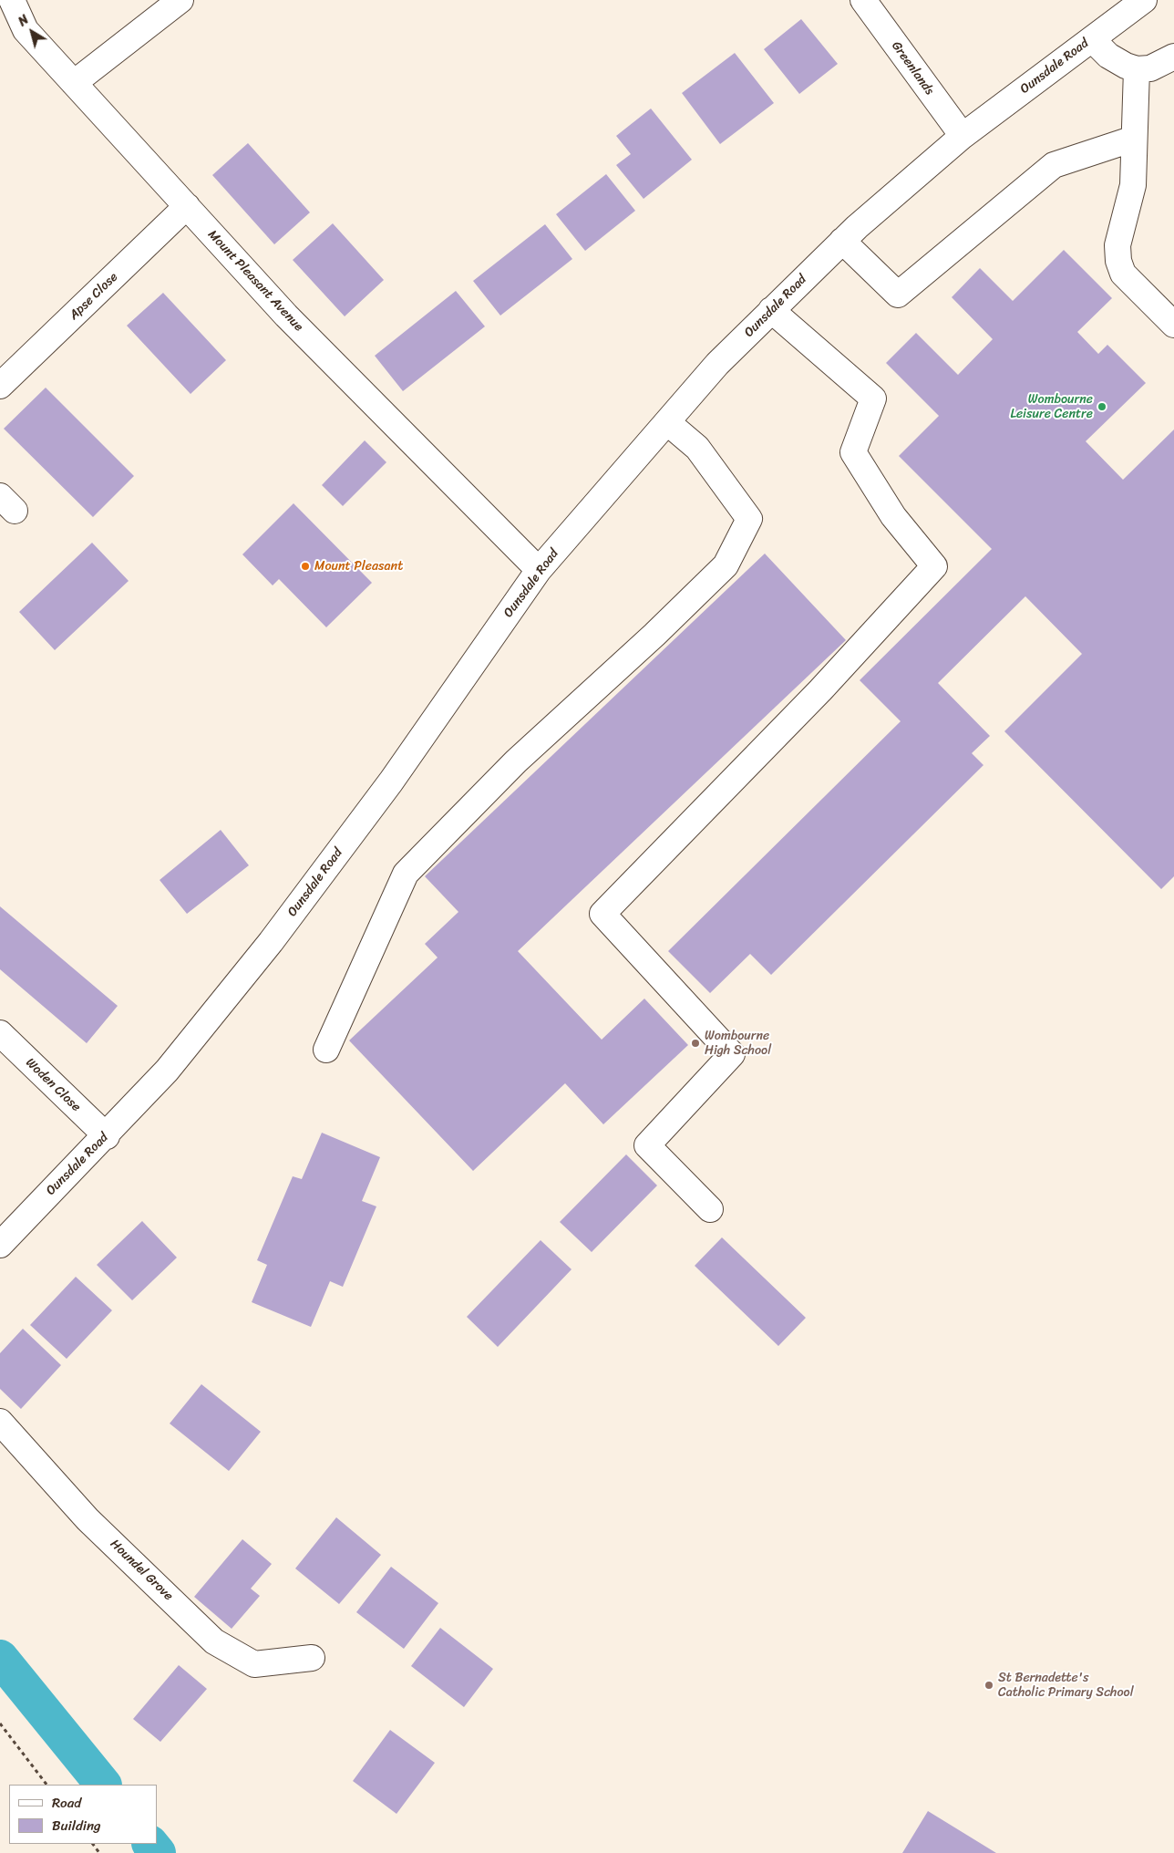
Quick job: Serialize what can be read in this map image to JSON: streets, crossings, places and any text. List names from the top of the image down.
{
  "streets": {
    "street": [
      "Ounsdale Road",
      "Greenlands",
      "Mount Pleasant Avenue",
      "Apse Close",
      "Woden Close",
      "Houndel Grove"
    ]
  },
  "crossings": [
    ["Ounsdale Road", "Greenlands"],
    ["Ounsdale Road", "Mount Pleasant Avenue"],
    ["Ounsdale Road", "Woden Close"],
    ["Mount Pleasant Avenue", "Apse Close"]
  ],
  "places": [
    "Wombourne Leisure Centre",
    "Mount Pleasant",
    "Wombourne High School",
    "St Bernadette's Catholic Primary School"
  ],
  "legend": ["Road", "Building"],
  "north": "top left"
}
